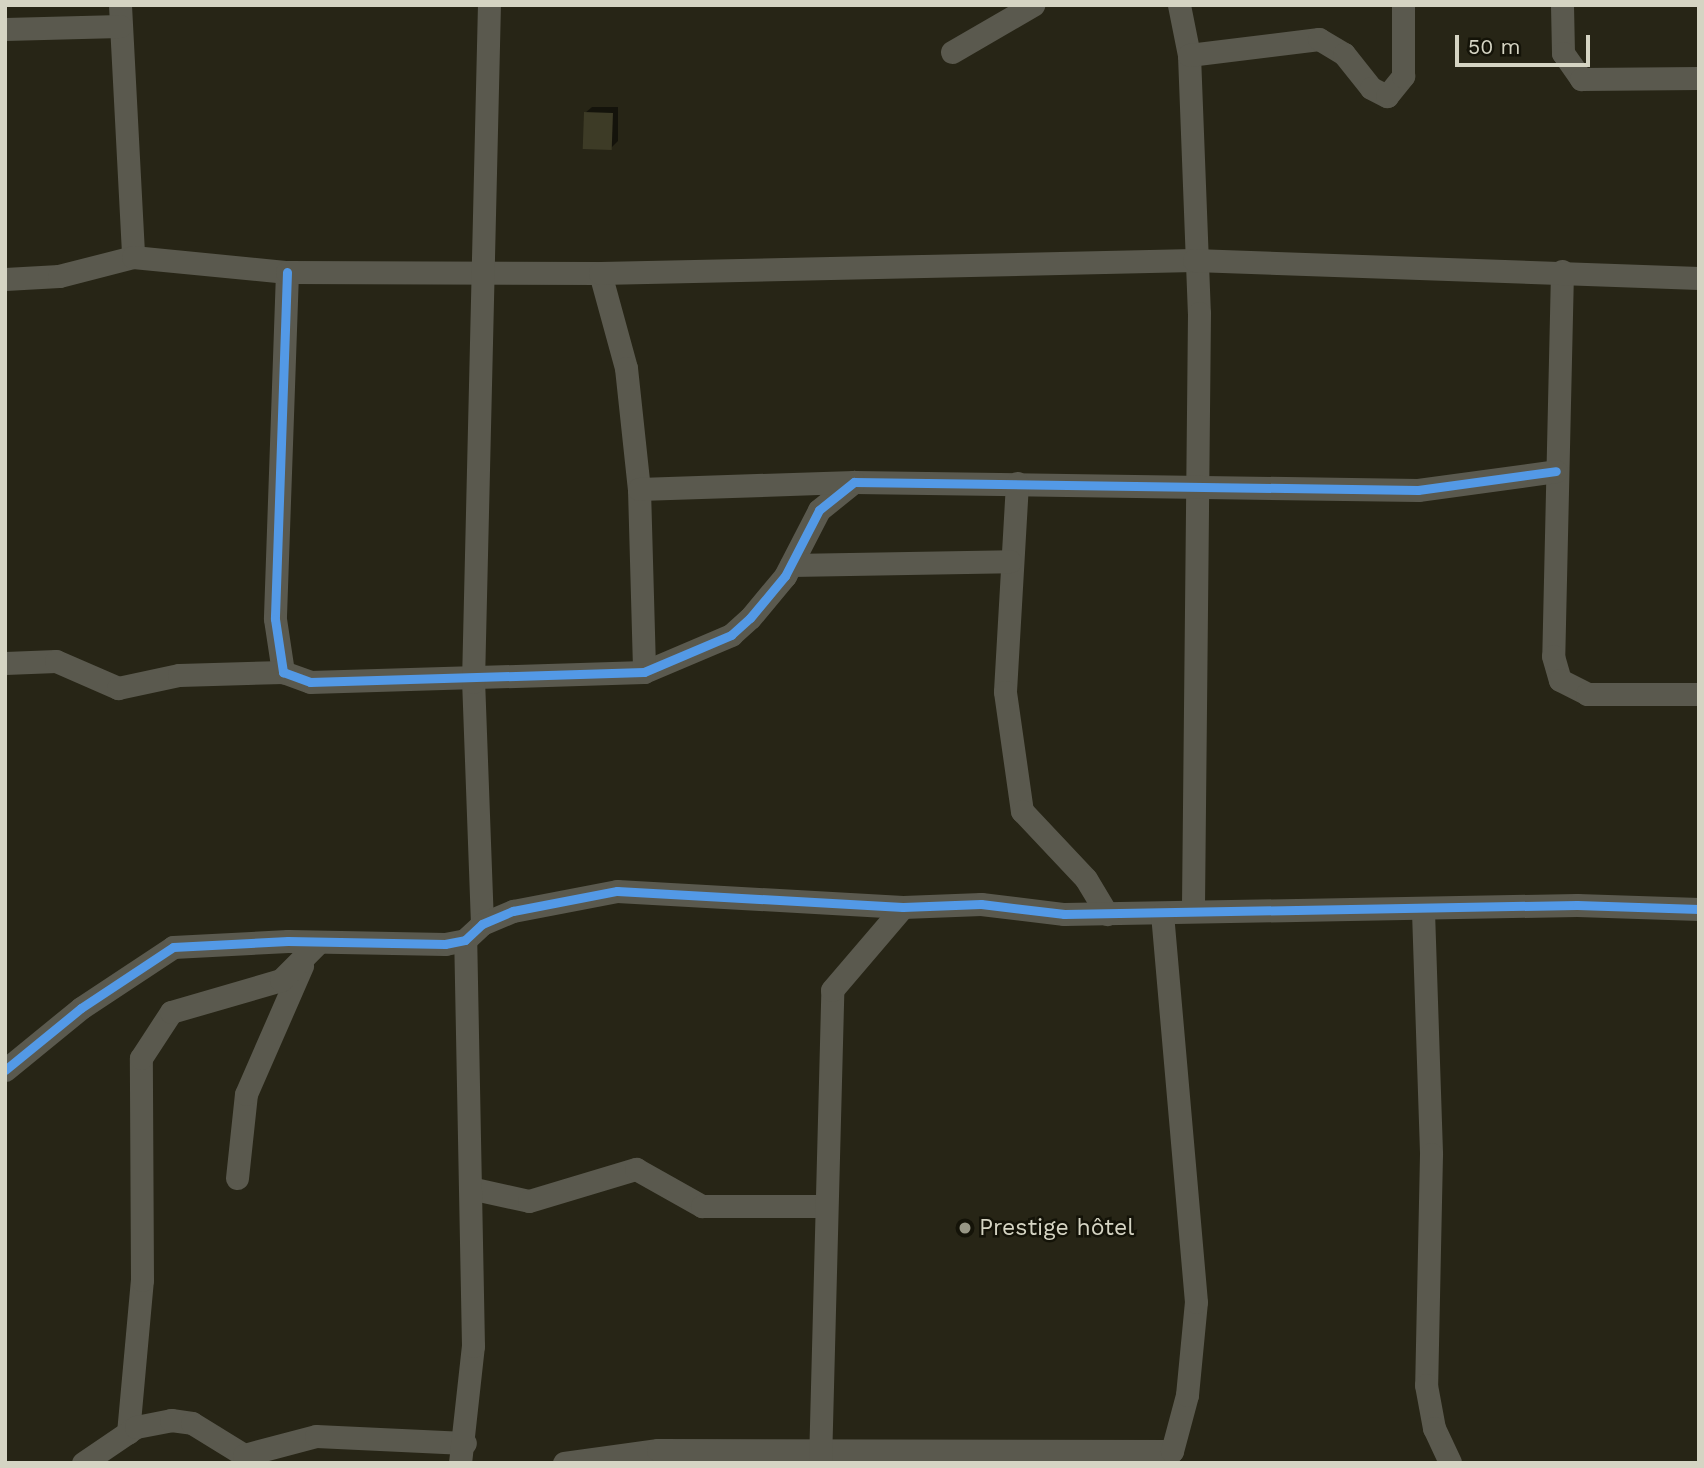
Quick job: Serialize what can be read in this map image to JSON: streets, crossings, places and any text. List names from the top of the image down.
{
  "places": ["Prestige hôtel"],
  "scale_bar": "50 m"
}
